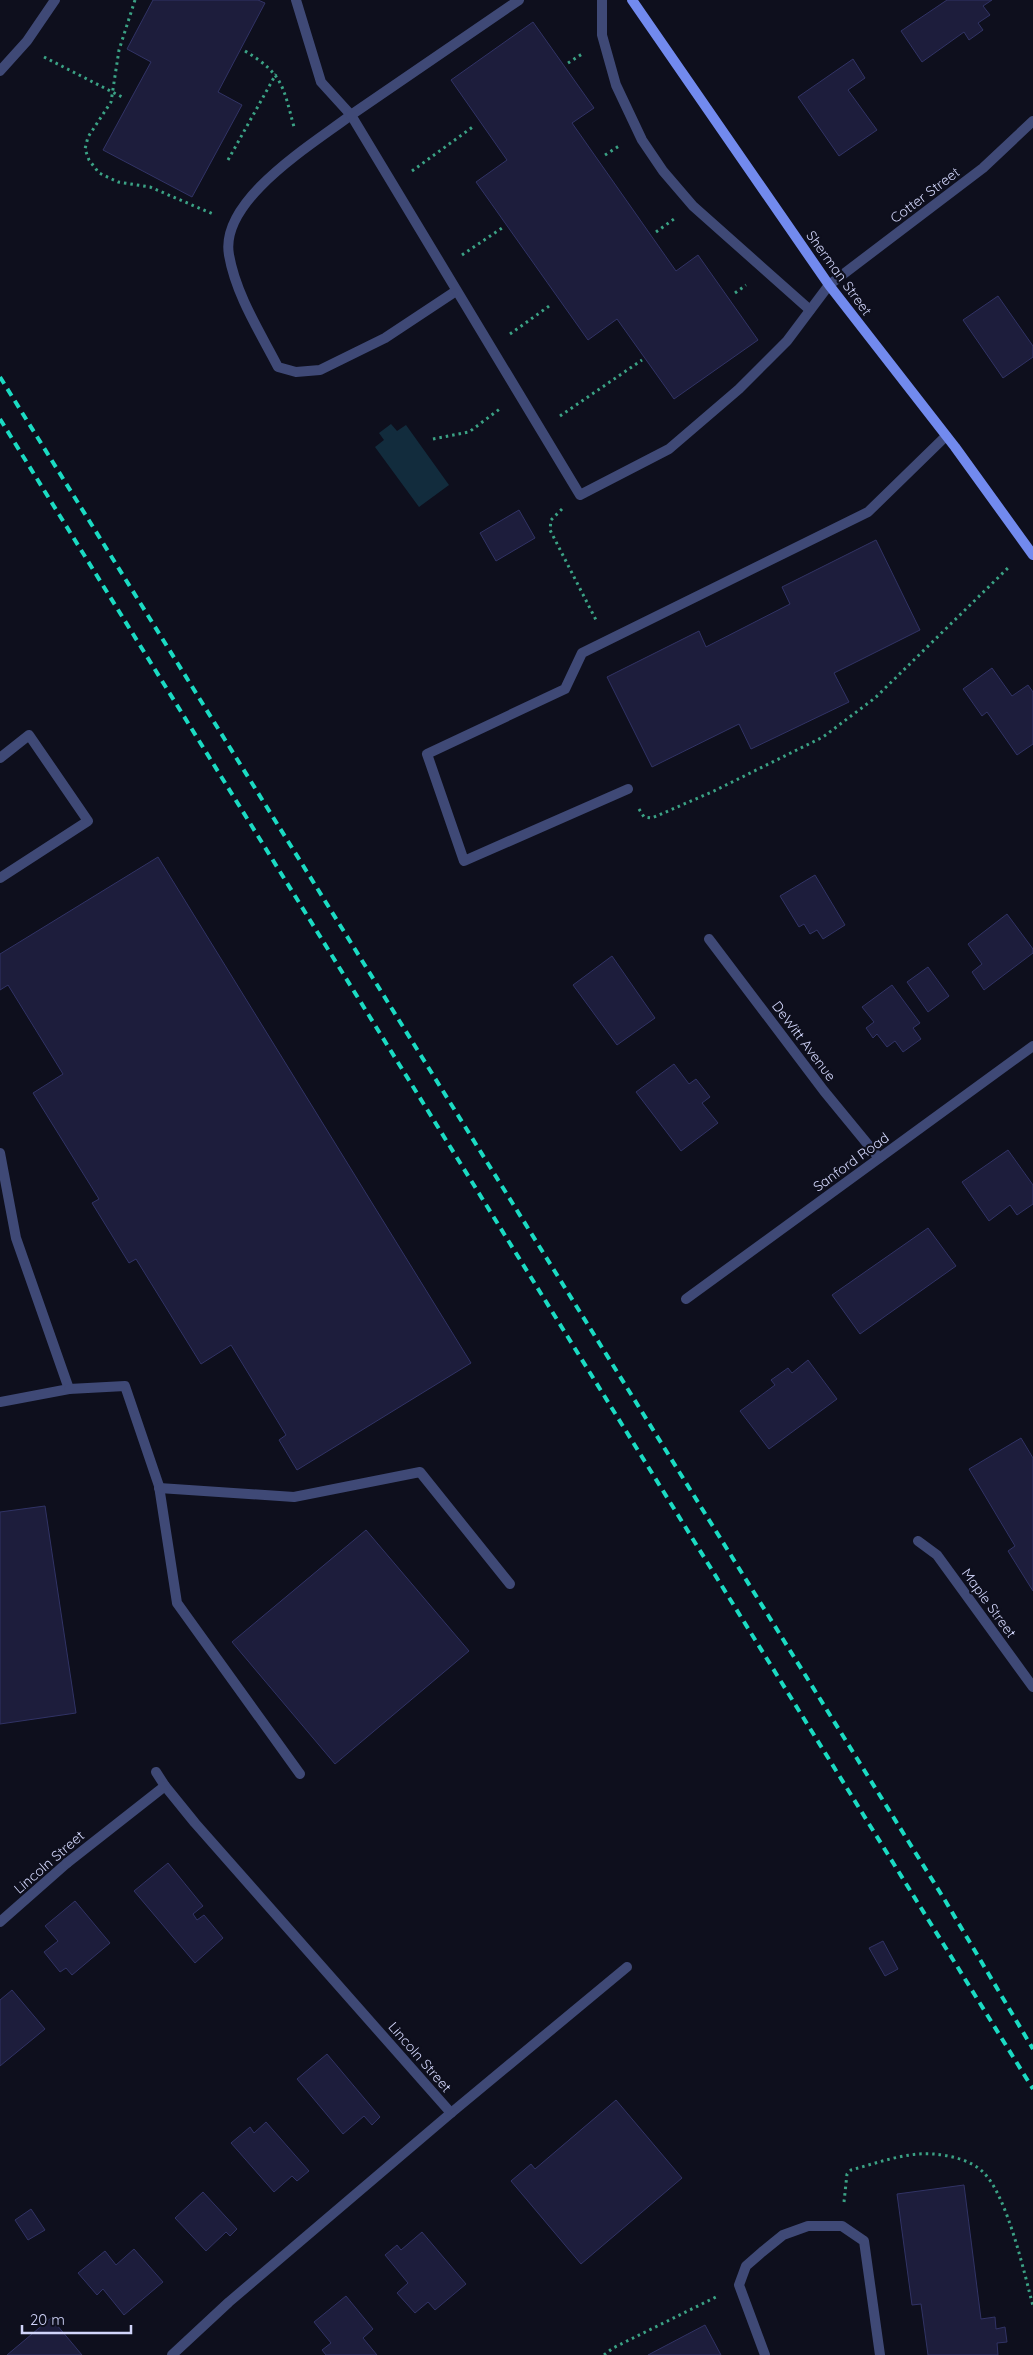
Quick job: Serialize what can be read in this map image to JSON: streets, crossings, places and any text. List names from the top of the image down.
{
  "streets": {
    "main road": ["Sherman Street"],
    "street": [
      "Cotter Street",
      "DeWitt Avenue",
      "Sanford Road",
      "Maple Street",
      "Lincoln Street"
    ]
  },
  "crossings": [
    ["Cotter Street", "Sherman Street"],
    ["DeWitt Avenue", "Sanford Road"]
  ],
  "scale_bar": "20 m"
}
